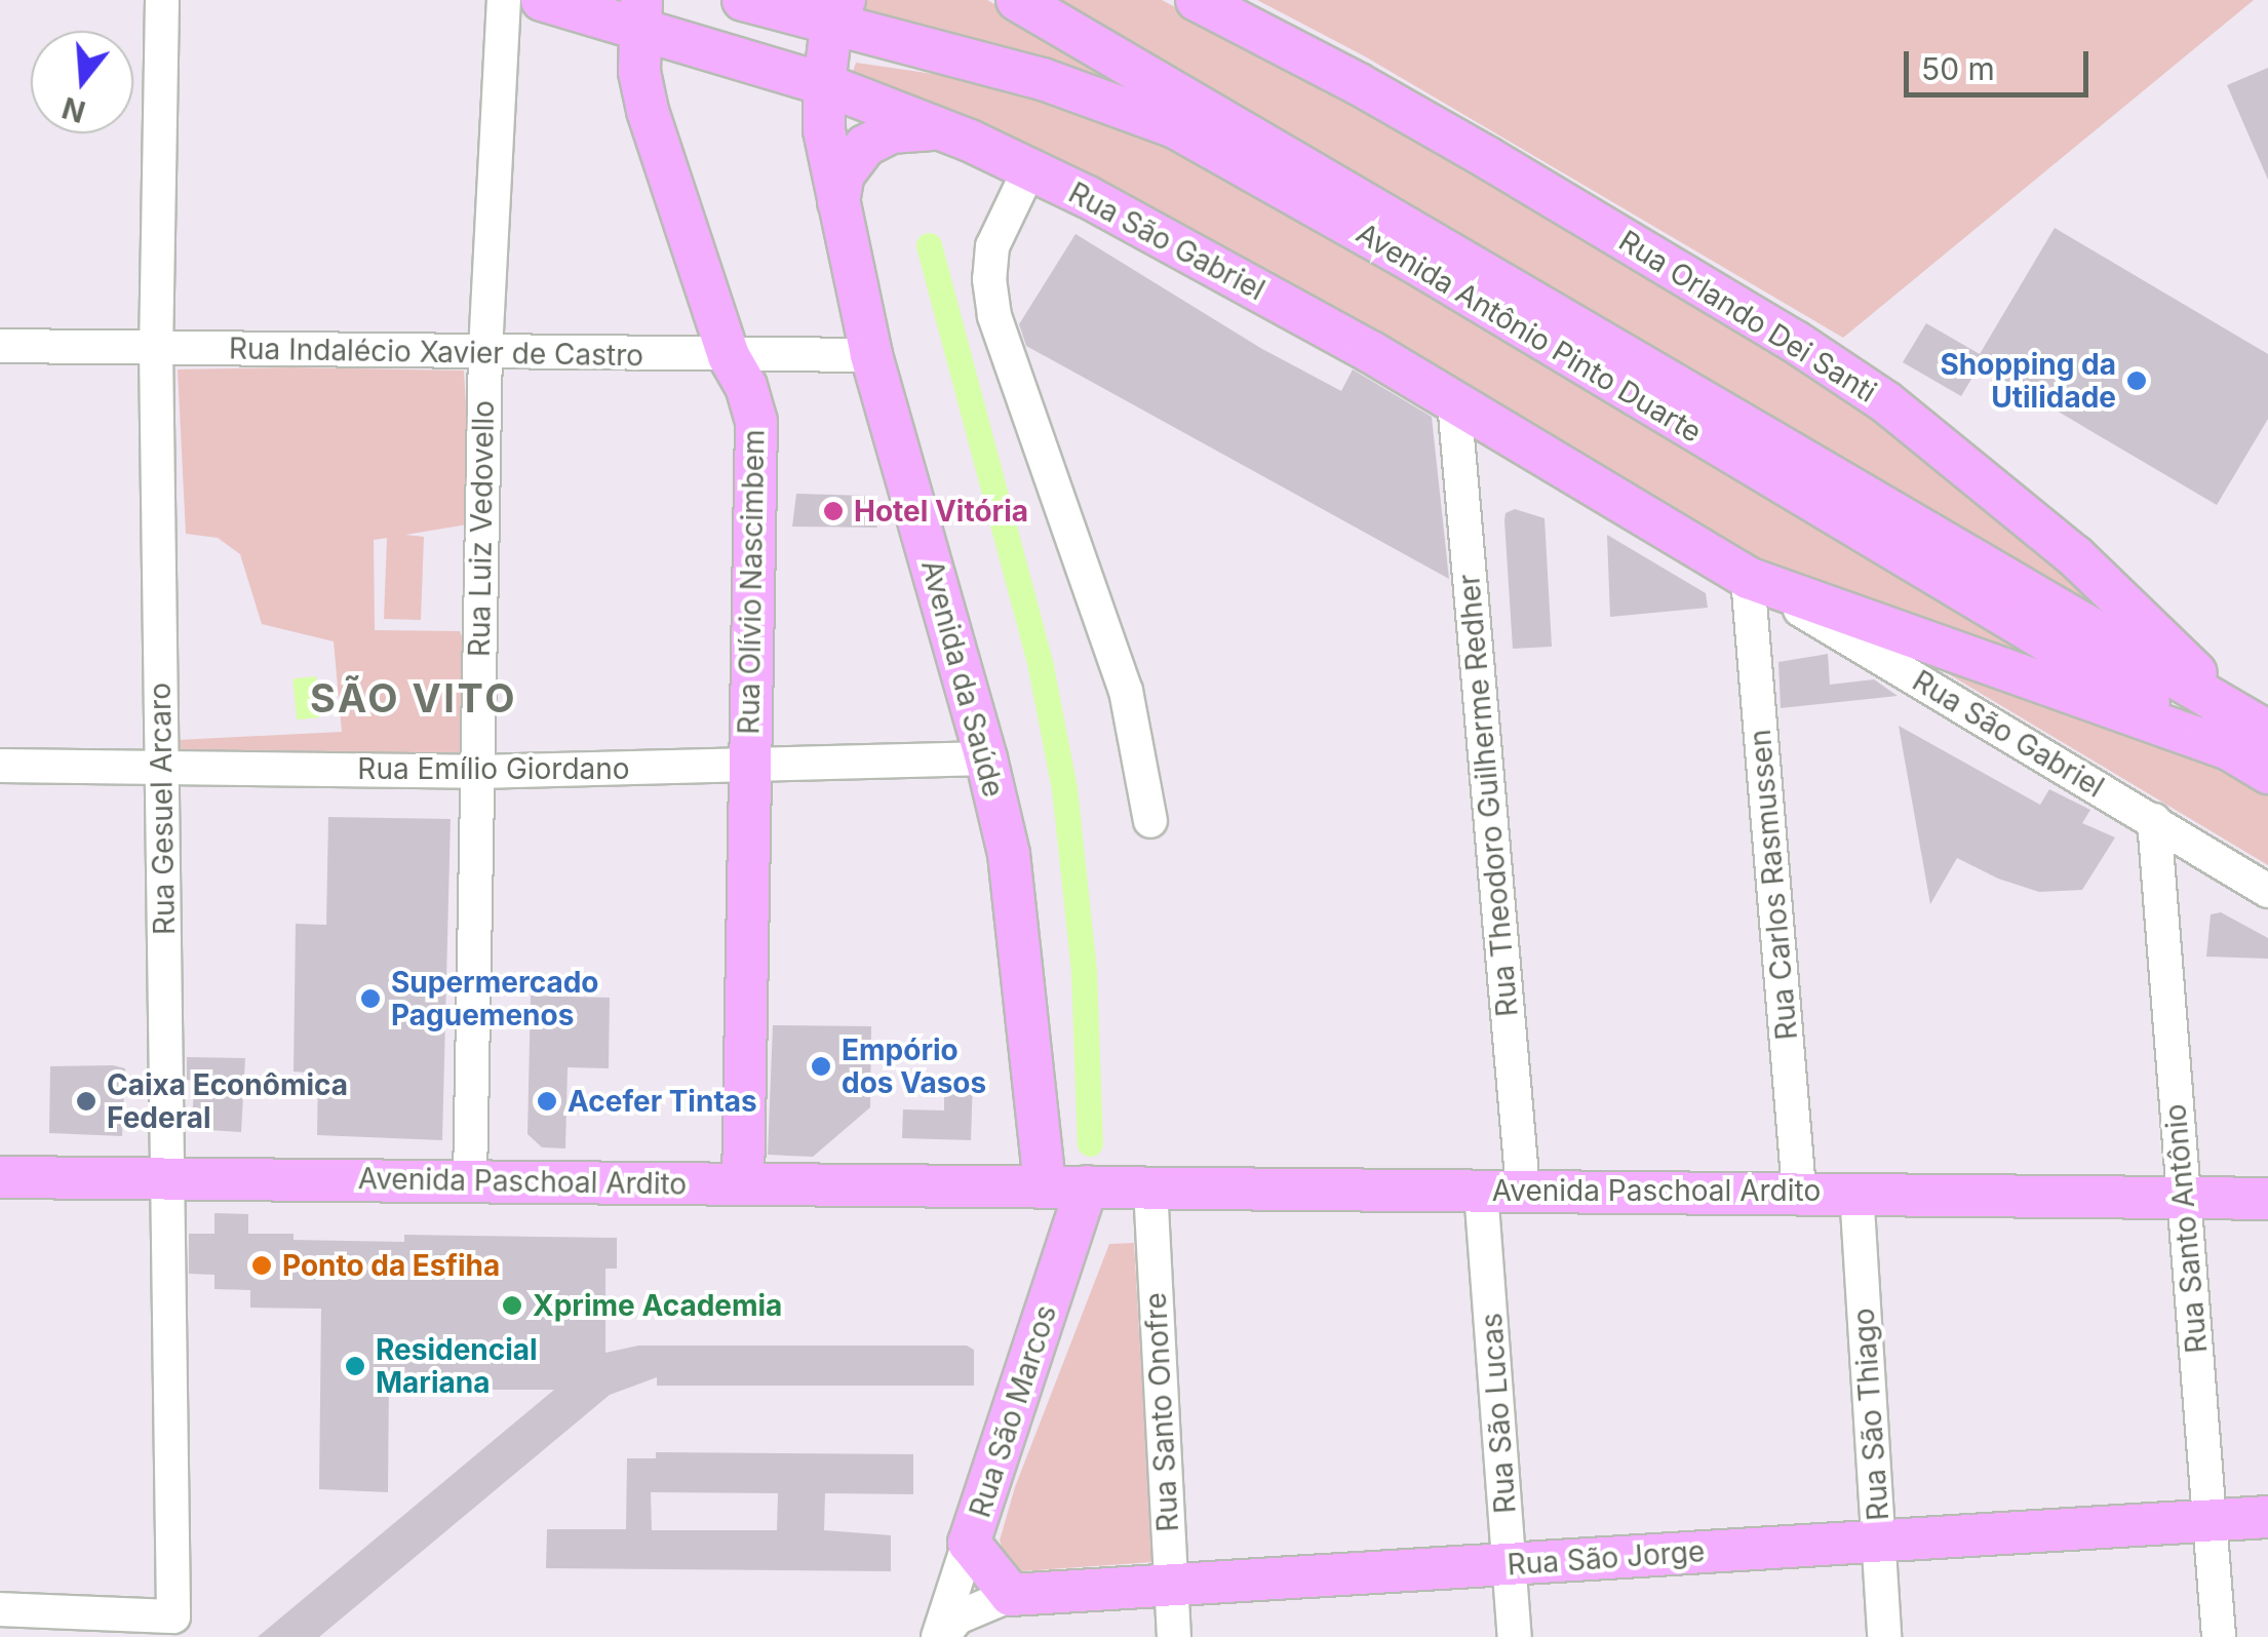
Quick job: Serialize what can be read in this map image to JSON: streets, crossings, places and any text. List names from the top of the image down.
{
  "streets": {
    "main road": [
      "Rua São Gabriel",
      "Rua Orlando Dei Santi",
      "Avenida Antônio Pinto Duarte",
      "Rua Olívio Nascimbem",
      "Avenida da Saúde",
      "Avenida Paschoal Ardito",
      "Rua São Marcos",
      "Rua São Jorge"
    ],
    "street": [
      "Rua Indalécio Xavier de Castro",
      "Rua Luiz Vedovello",
      "Rua Emílio Giordano",
      "Rua Theodoro Guilherme Redher",
      "Rua Gesuel Arcaro",
      "Rua Carlos Rasmussen",
      "Rua Santo Antônio",
      "Rua Santo Onofre",
      "Rua São Lucas",
      "Rua São Thiago"
    ]
  },
  "crossings": [
    ["Rua São Gabriel", "Rua Orlando Dei Santi"],
    ["Rua São Gabriel", "Avenida Antônio Pinto Duarte"],
    ["Rua São Gabriel", "Rua Olívio Nascimbem"],
    ["Rua São Gabriel", "Avenida da Saúde"],
    ["Rua São Gabriel", "Rua Theodoro Guilherme Redher"],
    ["Rua São Gabriel", "Rua Carlos Rasmussen"],
    ["Rua São Gabriel", "Rua Santo Antônio"],
    ["Rua Orlando Dei Santi", "Avenida Antônio Pinto Duarte"],
    ["Avenida Antônio Pinto Duarte", "Avenida da Saúde"],
    ["Rua Indalécio Xavier de Castro", "Rua Luiz Vedovello"],
    ["Rua Indalécio Xavier de Castro", "Rua Olívio Nascimbem"],
    ["Rua Indalécio Xavier de Castro", "Avenida da Saúde"],
    ["Rua Indalécio Xavier de Castro", "Rua Gesuel Arcaro"],
    ["Rua Luiz Vedovello", "Rua Emílio Giordano"],
    ["Rua Luiz Vedovello", "Avenida Paschoal Ardito"],
    ["Rua Olívio Nascimbem", "Rua Emílio Giordano"],
    ["Rua Olívio Nascimbem", "Avenida Paschoal Ardito"],
    ["Avenida da Saúde", "Rua Emílio Giordano"],
    ["Avenida da Saúde", "Avenida Paschoal Ardito"],
    ["Rua Emílio Giordano", "Rua Gesuel Arcaro"],
    ["Rua Theodoro Guilherme Redher", "Avenida Paschoal Ardito"],
    ["Rua Gesuel Arcaro", "Avenida Paschoal Ardito"],
    ["Rua Carlos Rasmussen", "Avenida Paschoal Ardito"],
    ["Avenida Paschoal Ardito", "Rua Santo Antônio"],
    ["Avenida Paschoal Ardito", "Rua São Marcos"],
    ["Avenida Paschoal Ardito", "Rua Santo Onofre"],
    ["Avenida Paschoal Ardito", "Rua São Lucas"],
    ["Avenida Paschoal Ardito", "Rua São Thiago"],
    ["Rua Santo Antônio", "Rua São Jorge"],
    ["Rua São Marcos", "Rua São Jorge"],
    ["Rua Santo Onofre", "Rua São Jorge"],
    ["Rua São Lucas", "Rua São Jorge"],
    ["Rua São Thiago", "Rua São Jorge"]
  ],
  "districts": ["SÃO VITO"],
  "places": [
    "Shopping da Utilidade",
    "Hotel Vitória",
    "Supermercado Paguemenos",
    "Empório dos Vasos",
    "Caixa Econômica Federal",
    "Acefer Tintas",
    "Ponto da Esfiha",
    "Xprime Academia",
    "Residencial Mariana"
  ],
  "scale_bar": "50 m",
  "north": "bottom"
}
